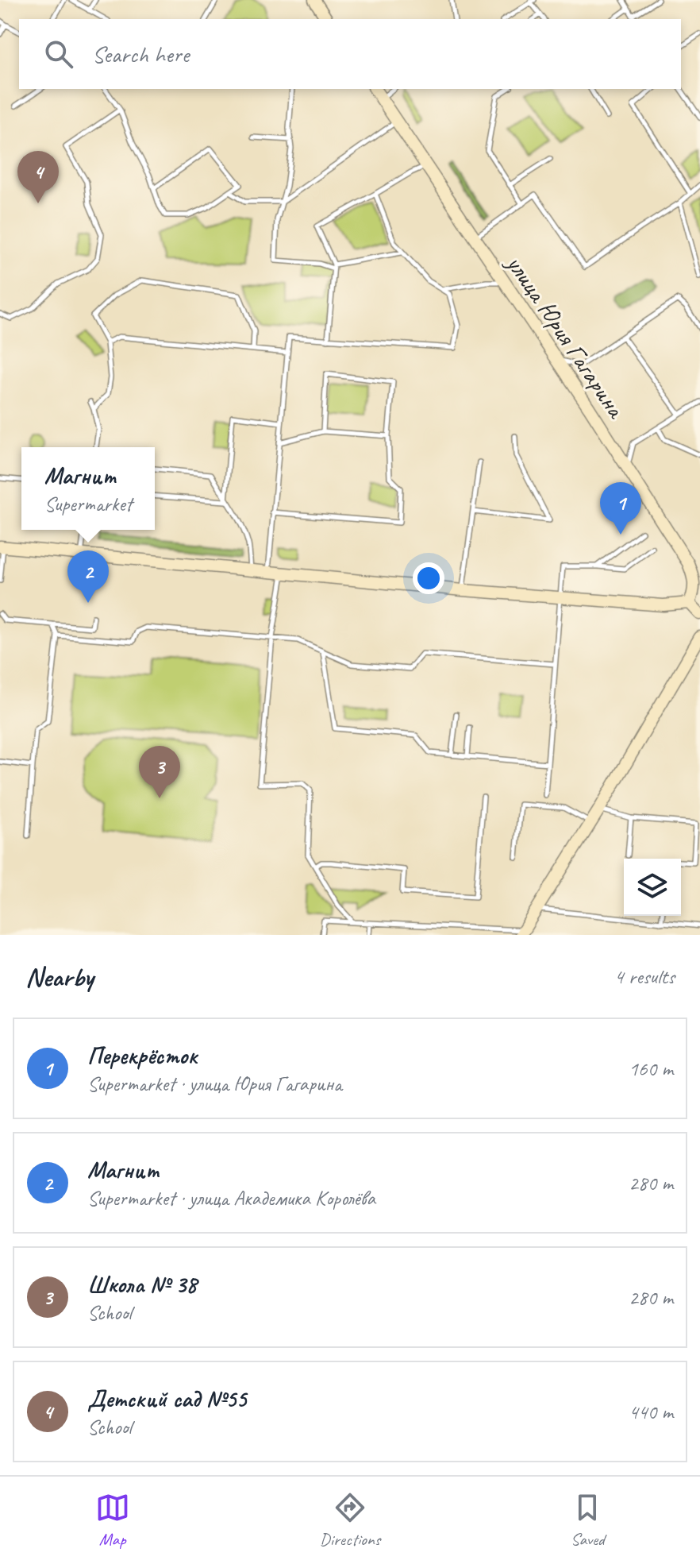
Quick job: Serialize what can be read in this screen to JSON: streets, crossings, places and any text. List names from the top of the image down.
{
  "streets": {
    "main road": ["улица Юрия Гагарина"]
  },
  "page": {
    "search": "Search here",
    "pins": [
      "4",
      "1",
      "2",
      "3"
    ],
    "popup": ["Магнит", "Supermarket"],
    "heading": ["Nearby", "4 results"],
    "list": [
      {
        "mark": "1",
        "name": "Перекрёсток",
        "note": "Supermarket · улица Юрия Гагарина",
        "value": "160 m"
      },
      {
        "mark": "2",
        "name": "Магнит",
        "note": "Supermarket · улица Академика Королёва",
        "value": "280 m"
      },
      {
        "mark": "3",
        "name": "Школа № 38",
        "note": "School",
        "value": "280 m"
      },
      {
        "mark": "4",
        "name": "Детский сад №55",
        "note": "School",
        "value": "440 m"
      }
    ],
    "nav": ["Map", "Directions", "Saved"]
  }
}
